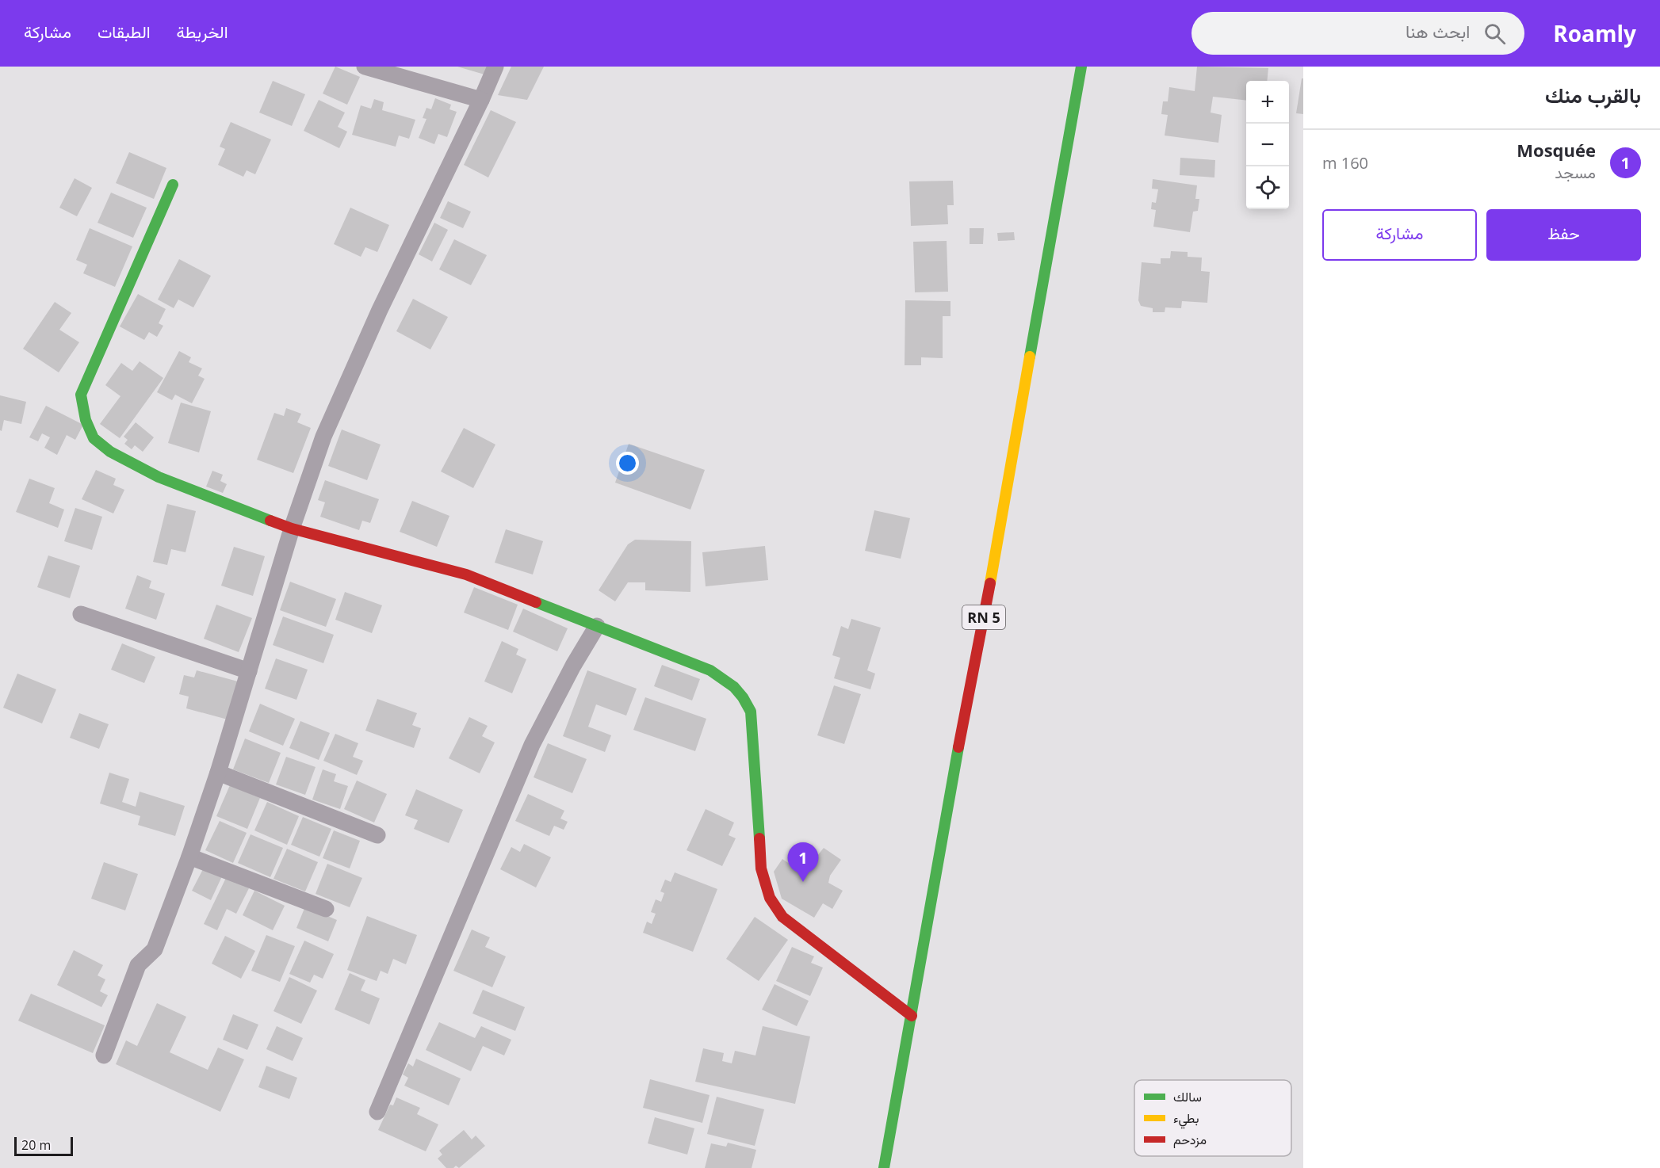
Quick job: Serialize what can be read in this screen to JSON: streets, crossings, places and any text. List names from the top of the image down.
{
  "streets": {
    "street": ["RN 5"]
  },
  "legend": ["سالك", "بطيء", "مزدحم"],
  "scale_bar": "20 m",
  "page": {
    "header": "Roamly",
    "search": "ابحث هنا",
    "nav": ["الخريطة", "الطبقات", "مشاركة"],
    "heading": "بالقرب منك",
    "map_buttons": ["+", "−"],
    "list": [
      {
        "mark": "1",
        "name": "Mosquée",
        "note": "مسجد",
        "value": "160 m"
      }
    ],
    "buttons": ["حفظ", "مشاركة"],
    "pins": "1",
    "scale": "20 m"
  }
}
